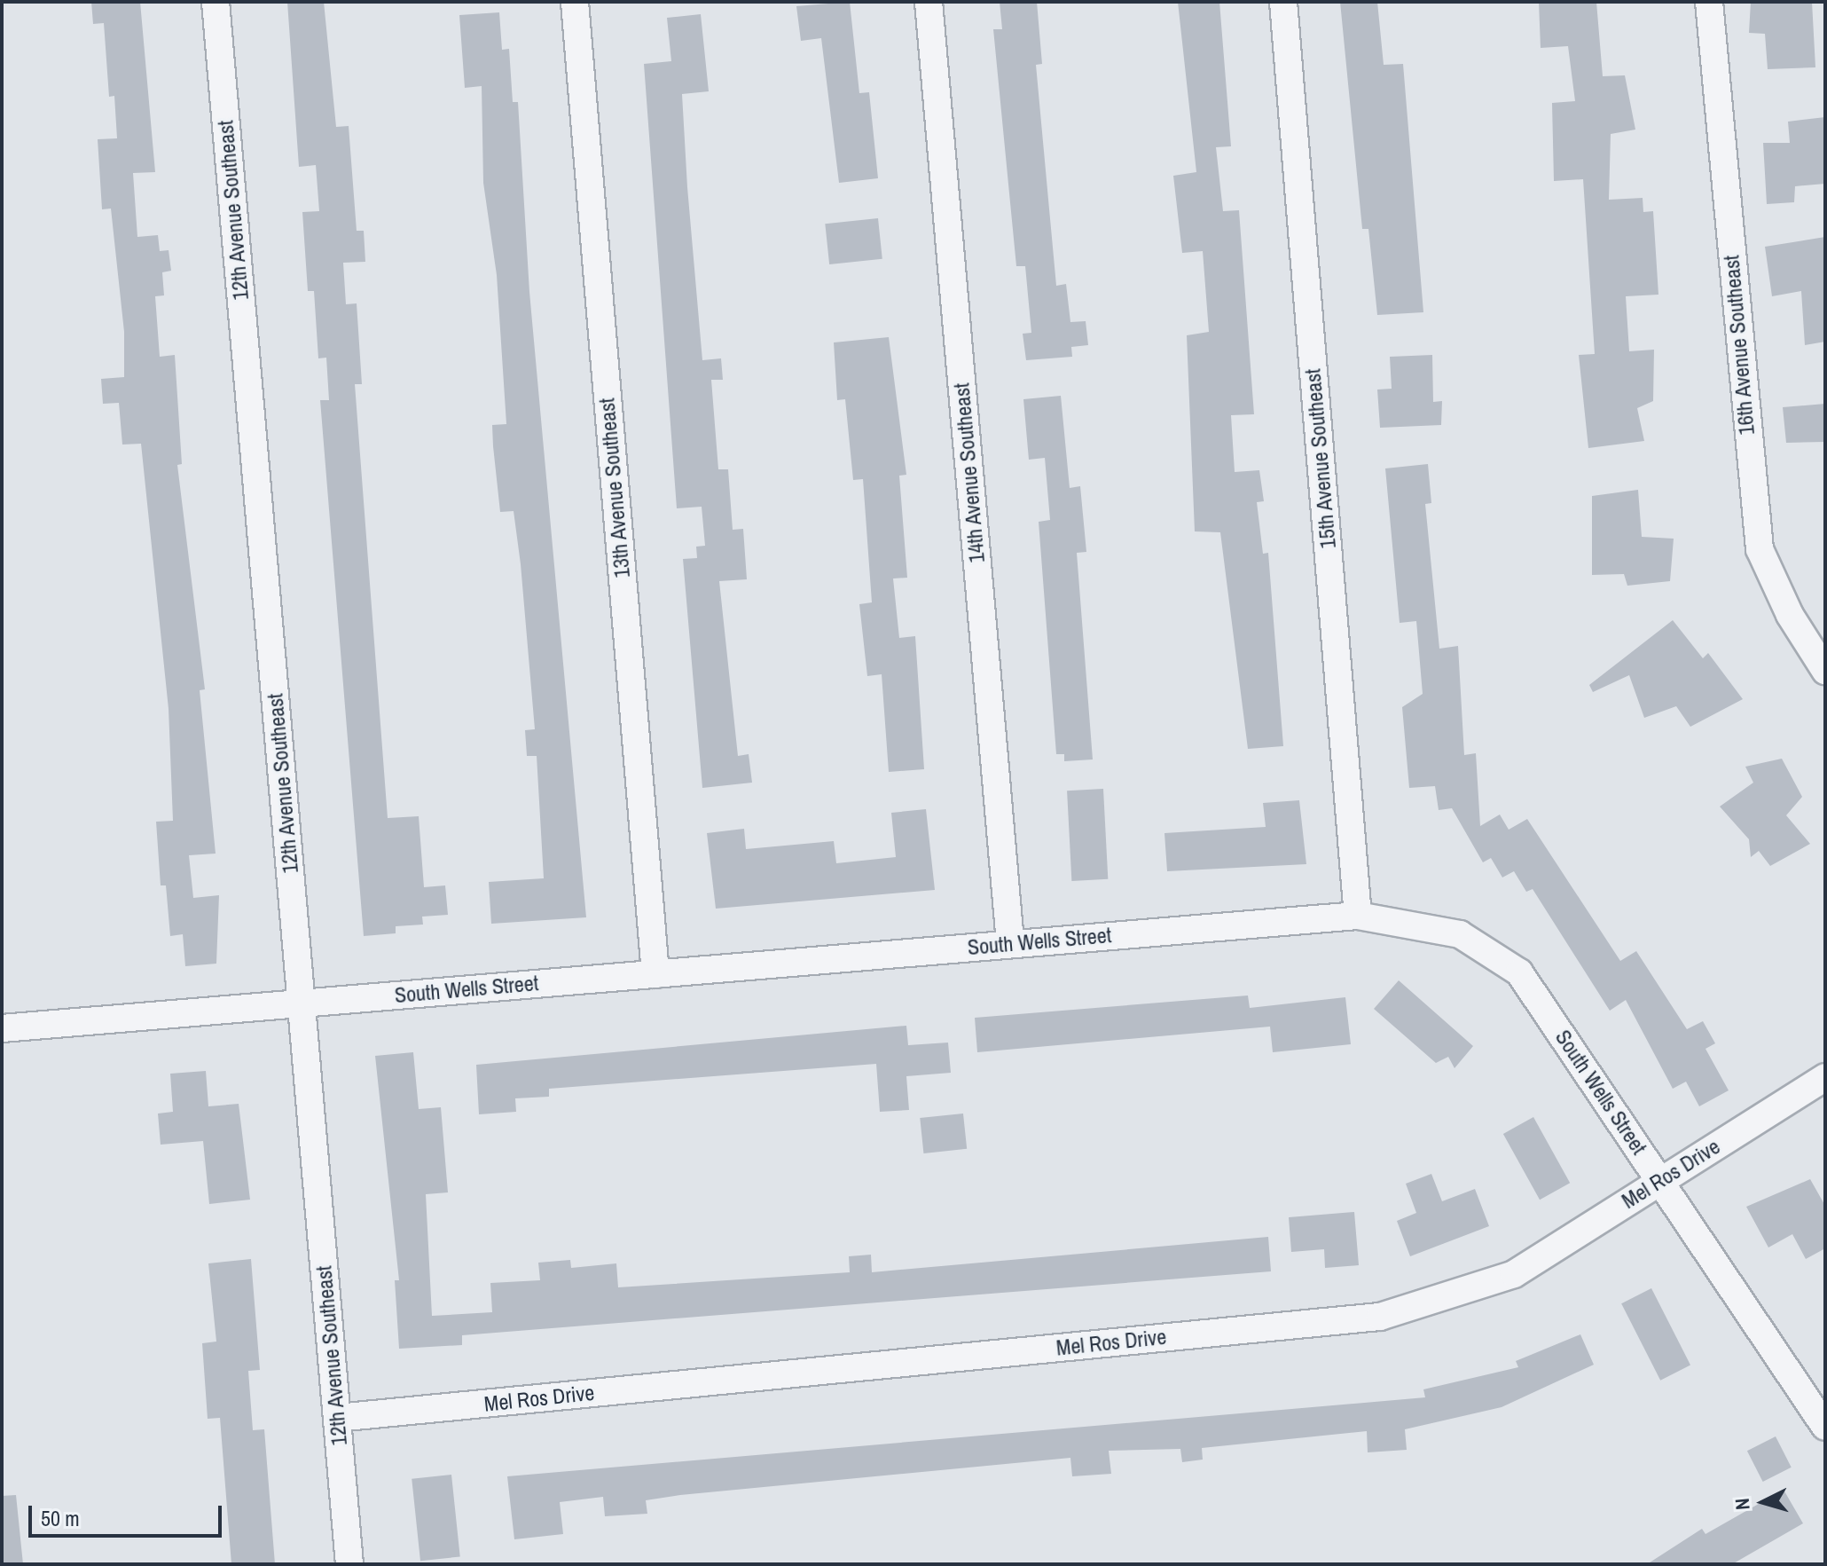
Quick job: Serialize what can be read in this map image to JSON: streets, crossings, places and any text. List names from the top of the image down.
{
  "streets": {
    "street": [
      "12th Avenue Southeast",
      "16th Avenue Southeast",
      "15th Avenue Southeast",
      "14th Avenue Southeast",
      "13th Avenue Southeast",
      "South Wells Street",
      "Mel Ros Drive"
    ]
  },
  "crossings": [
    ["12th Avenue Southeast", "South Wells Street"],
    ["12th Avenue Southeast", "Mel Ros Drive"],
    ["15th Avenue Southeast", "South Wells Street"],
    ["14th Avenue Southeast", "South Wells Street"],
    ["13th Avenue Southeast", "South Wells Street"],
    ["South Wells Street", "Mel Ros Drive"]
  ],
  "scale_bar": "50 m",
  "north": "left"
}
